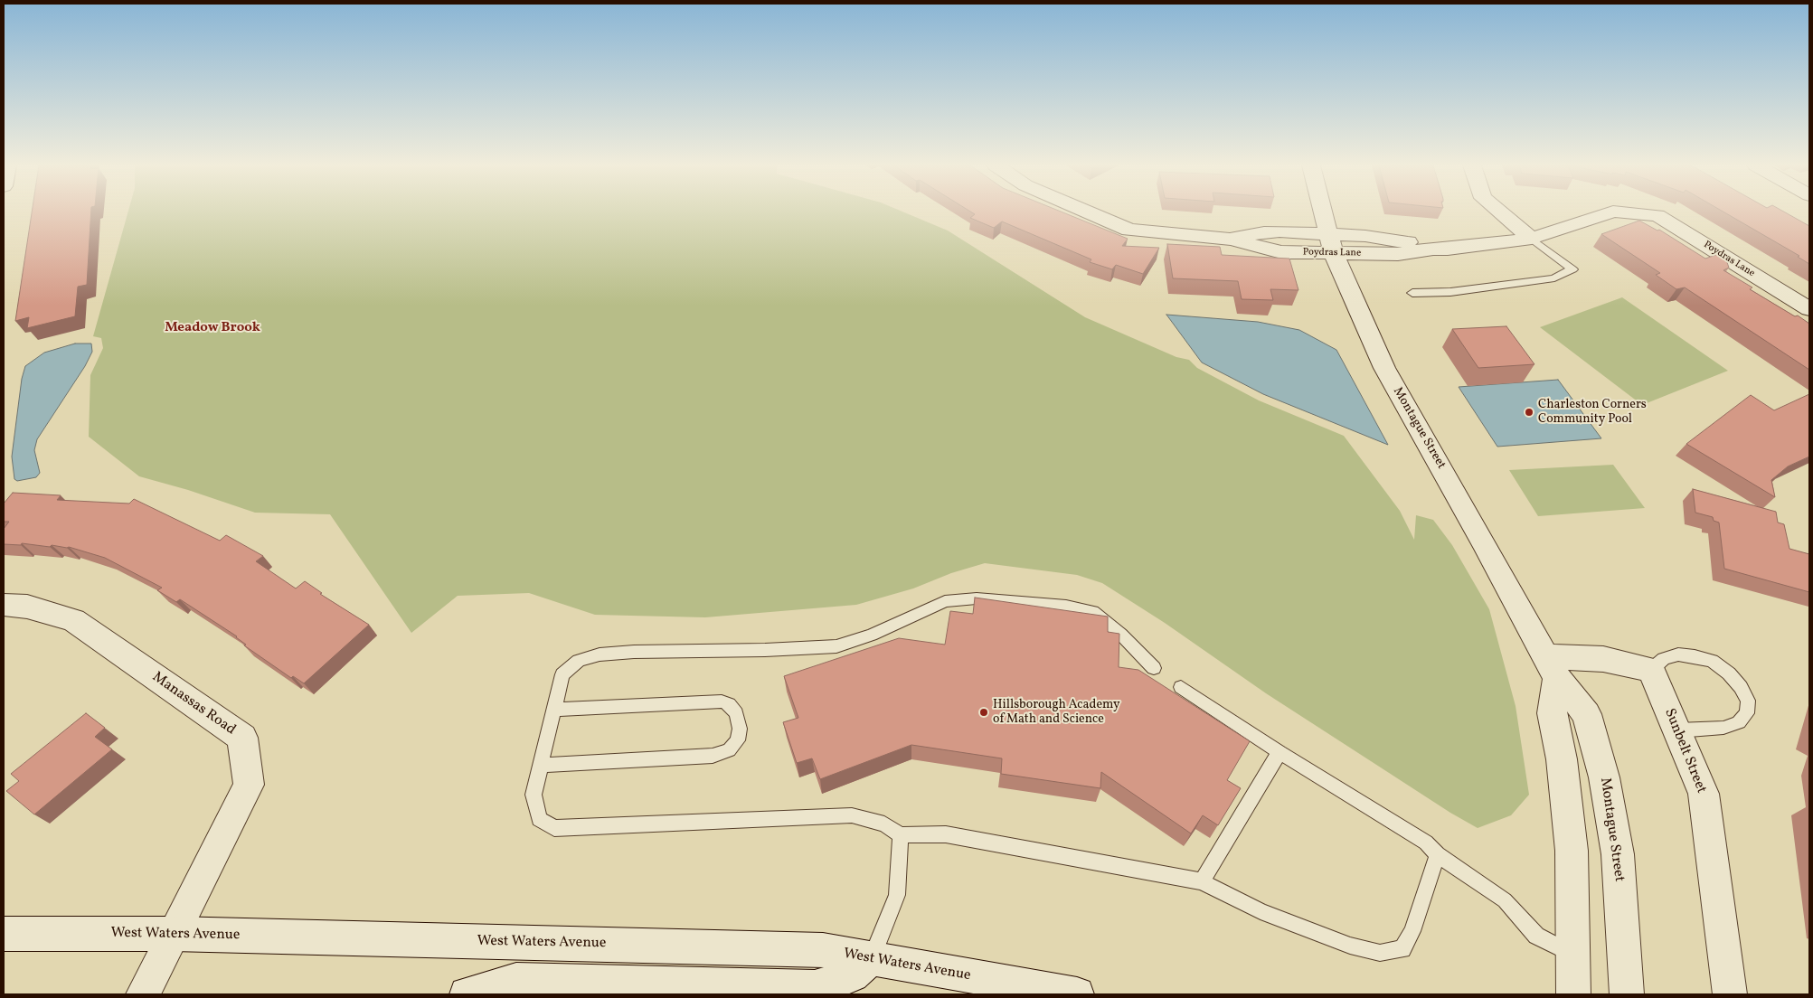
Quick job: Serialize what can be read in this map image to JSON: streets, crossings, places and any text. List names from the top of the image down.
{
  "streets": {
    "street": [
      "Poydras Lane",
      "Montague Street",
      "Manassas Road",
      "Sunbelt Street",
      "West Waters Avenue"
    ]
  },
  "crossings": [
    ["Poydras Lane", "Montague Street"],
    ["Manassas Road", "West Waters Avenue"]
  ],
  "districts": ["Meadow Brook"],
  "places": ["Charleston Corners Community Pool", "Hillsborough Academy of Math and Science"]
}
